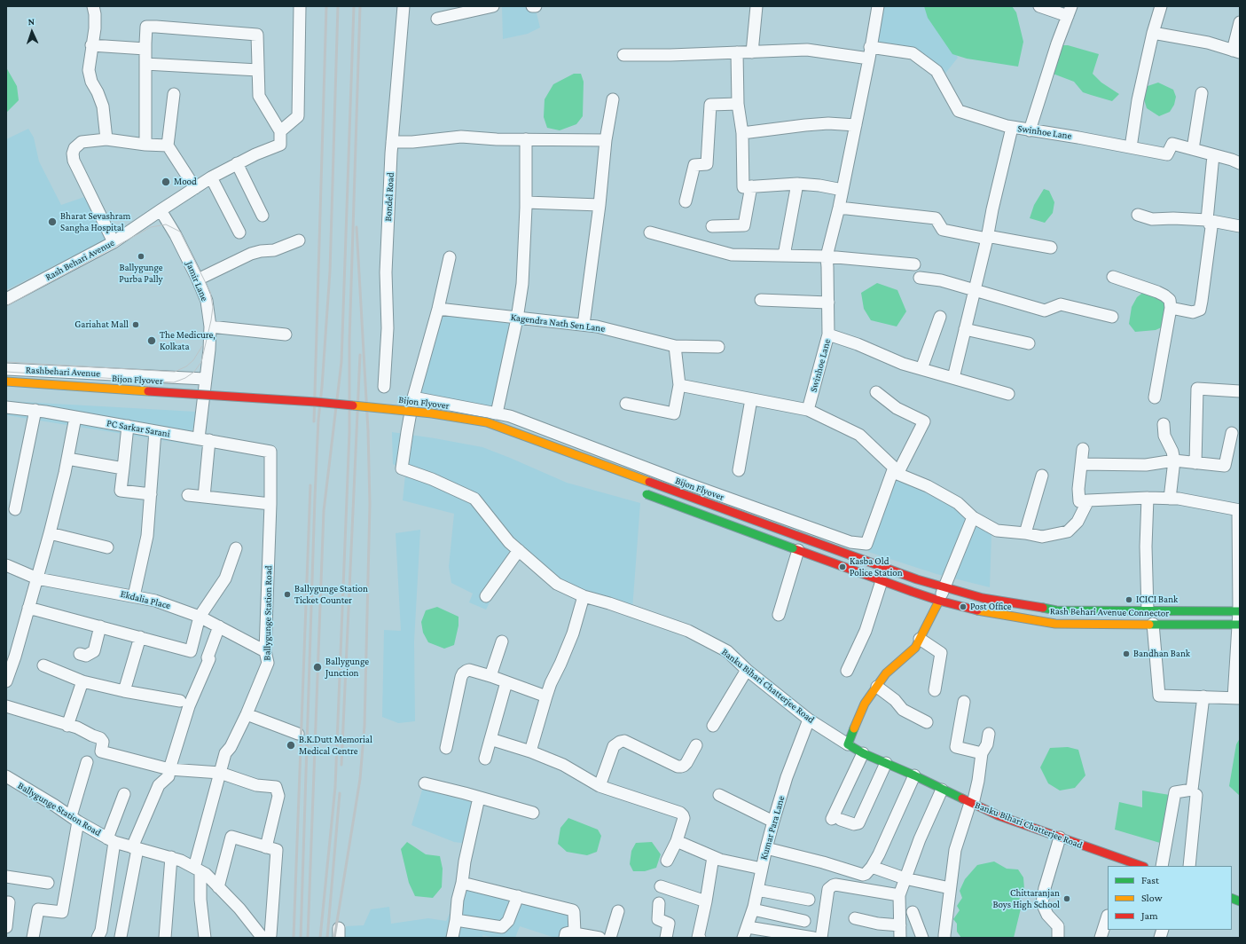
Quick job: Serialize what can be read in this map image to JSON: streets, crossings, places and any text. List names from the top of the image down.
{
  "streets": {
    "main road": ["Bijon Flyover", "Rash Behari Avenue Connector", "Banku Bihari Chatterjee Road"],
    "street": [
      "Swinhoe Lane",
      "Bondel Road",
      "Rash Behari Avenue",
      "Jamir Lane",
      "Kagendra Nath Sen Lane",
      "Rashbehari Avenue",
      "PC Sarkar Sarani",
      "Ekdalia Place",
      "Ballygunge Station Road",
      "Kumar Para Lane"
    ]
  },
  "crossings": [
    ["Rash Behari Avenue", "Jamir Lane"],
    ["Jamir Lane", "Rashbehari Avenue"],
    ["Jamir Lane", "PC Sarkar Sarani"],
    ["Bijon Flyover", "Rash Behari Avenue Connector"],
    ["PC Sarkar Sarani", "Ballygunge Station Road"],
    ["Ekdalia Place", "Ballygunge Station Road"],
    ["Banku Bihari Chatterjee Road", "Kumar Para Lane"]
  ],
  "places": [
    "Mood",
    "Bharat Sevashram Sangha Hospital",
    "Ballygunge Purba Pally",
    "Gariahat Mall",
    "The Medicure, Kolkata",
    "Kasba Old Police Station",
    "Ballygunge Station Ticket Counter",
    "ICICI Bank",
    "Post Office",
    "Bandhan Bank",
    "Ballygunge Junction",
    "B.K.Dutt Memorial Medical Centre",
    "Chittaranjan Boys High School"
  ],
  "legend": ["Fast", "Slow", "Jam"],
  "north": "top"
}
